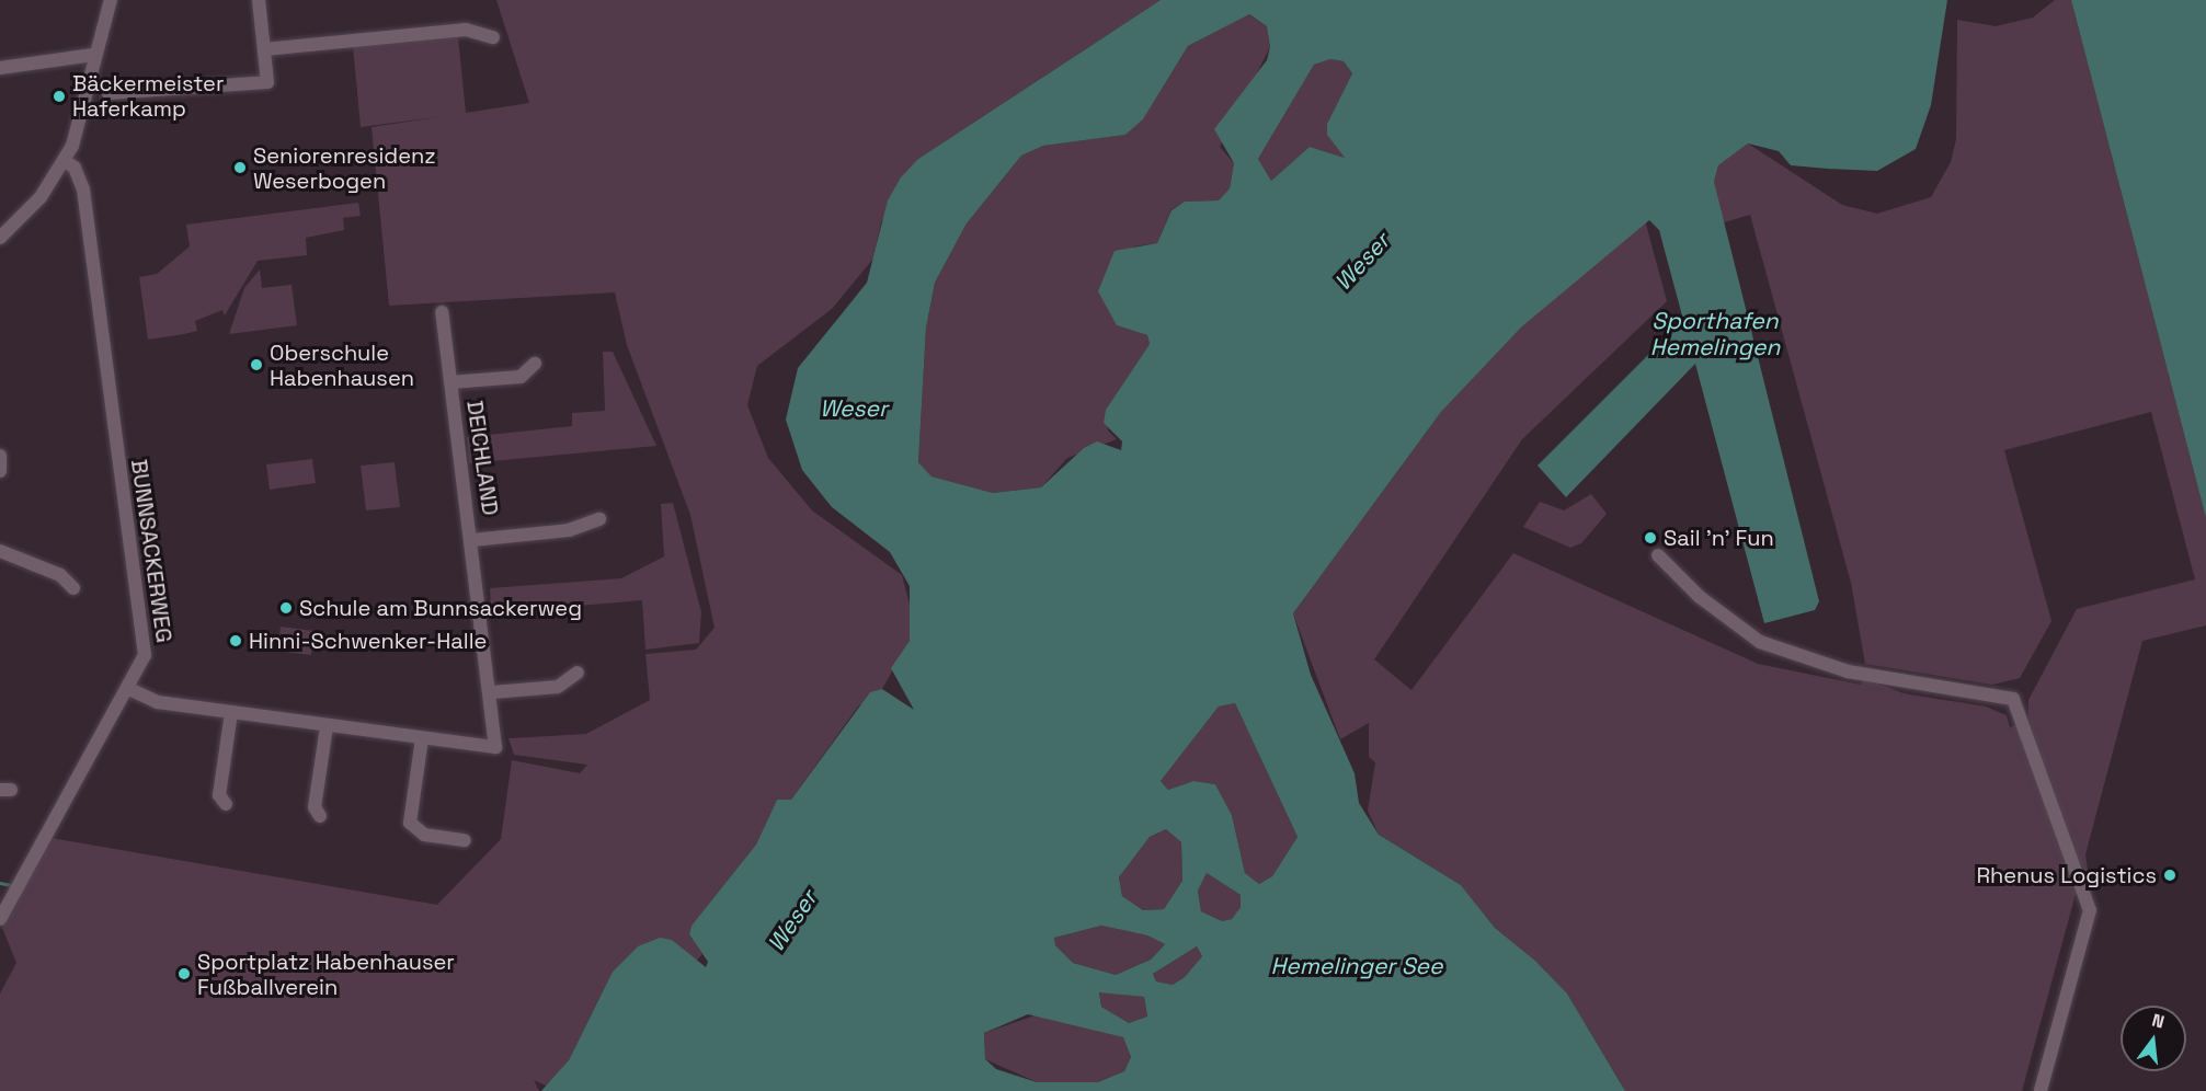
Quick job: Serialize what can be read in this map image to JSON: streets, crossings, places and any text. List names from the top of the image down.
{
  "streets": {
    "street": ["DEICHLAND", "BUNNSACKERWEG"]
  },
  "crossings": [
    ["DEICHLAND", "BUNNSACKERWEG"]
  ],
  "water": ["Weser", "Sporthafen Hemelingen", "Hemelinger See"],
  "places": [
    "Bäckermeister Haferkamp",
    "Seniorenresidenz Weserbogen",
    "Oberschule Habenhausen",
    "Sail 'n' Fun",
    "Schule am Bunnsackerweg",
    "Hinni-Schwenker-Halle",
    "Rhenus Logistics",
    "Sportplatz Habenhauser Fußballverein"
  ],
  "north": "top"
}
